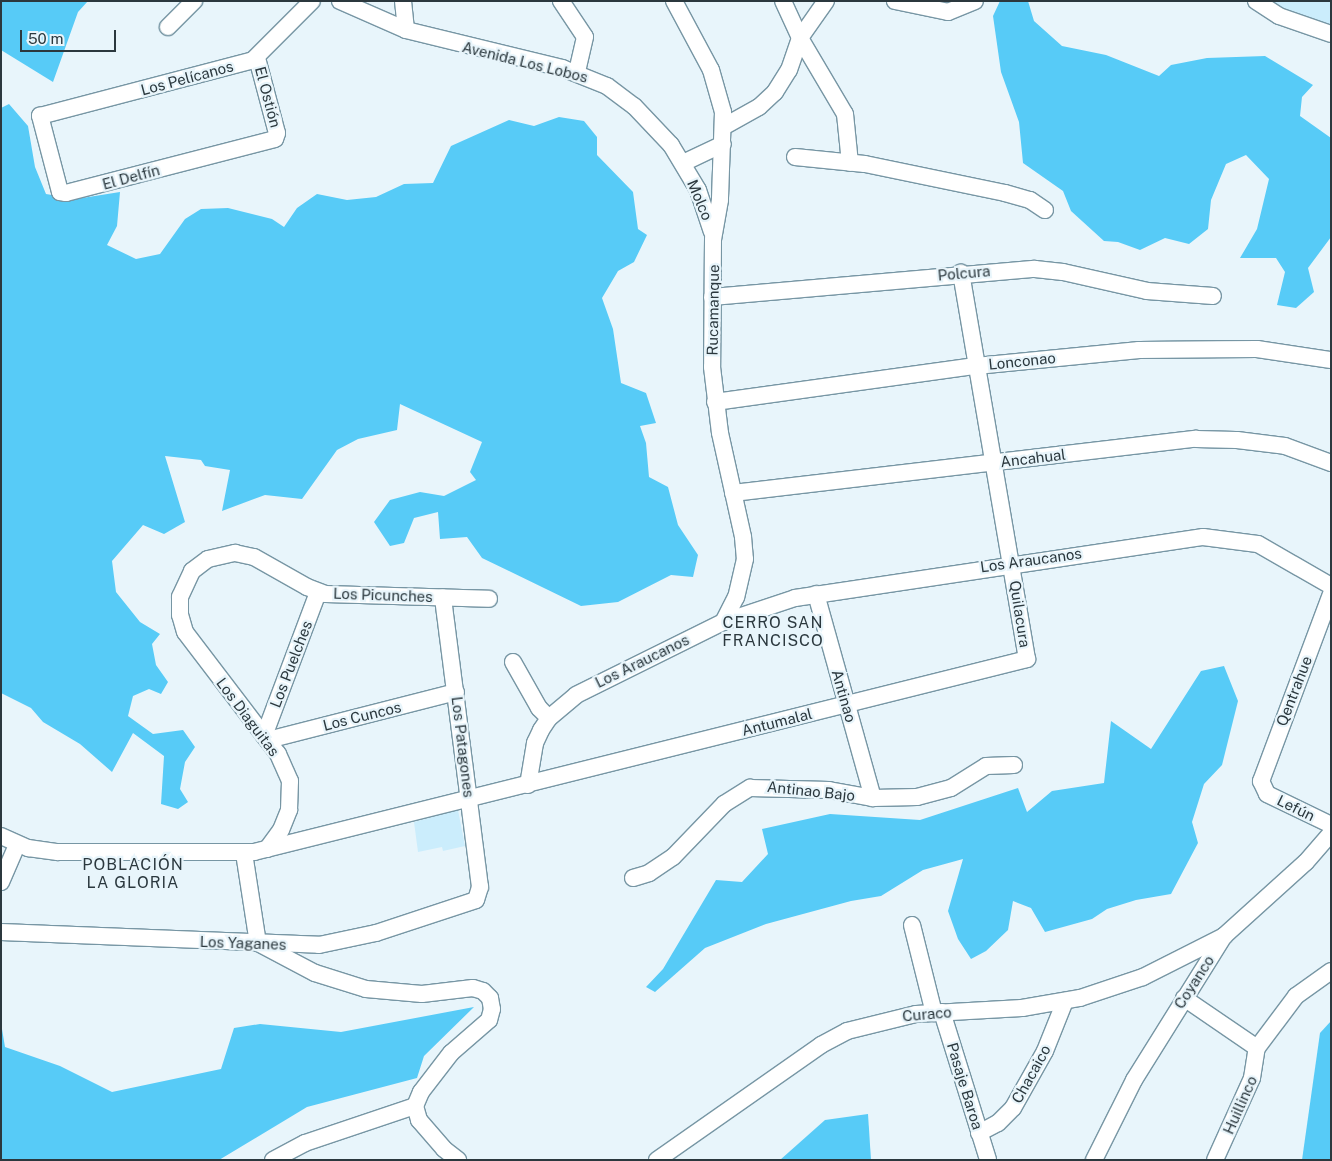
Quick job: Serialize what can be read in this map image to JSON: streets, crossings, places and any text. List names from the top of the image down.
{
  "streets": {
    "street": [
      "Avenida Los Lobos",
      "Los Pelícanos",
      "El Ostión",
      "El Delfín",
      "Molco",
      "Polcura",
      "Rucamanque",
      "Lonconao",
      "Ancahual",
      "Los Araucanos",
      "Los Picunches",
      "Quilacura",
      "Los Puelches",
      "Qentrahue",
      "Antinao",
      "Los Cuncos",
      "Los Diaguitas",
      "Antumalal",
      "Los Patagones",
      "Antinao Bajo",
      "Lefún",
      "Los Yaganes",
      "Coyanco",
      "Curaco",
      "Chacaico",
      "Pasaje Baroa",
      "Huillinco"
    ]
  },
  "crossings": [
    ["Avenida Los Lobos", "Molco"],
    ["Los Pelícanos", "El Ostión"],
    ["Los Pelícanos", "El Delfín"],
    ["El Ostión", "El Delfín"],
    ["Molco", "Rucamanque"],
    ["Polcura", "Rucamanque"],
    ["Polcura", "Quilacura"],
    ["Rucamanque", "Lonconao"],
    ["Rucamanque", "Ancahual"],
    ["Rucamanque", "Los Araucanos"],
    ["Lonconao", "Quilacura"],
    ["Ancahual", "Quilacura"],
    ["Los Araucanos", "Quilacura"],
    ["Los Araucanos", "Antinao"],
    ["Los Araucanos", "Antumalal"],
    ["Los Picunches", "Los Puelches"],
    ["Los Picunches", "Los Diaguitas"],
    ["Los Picunches", "Los Patagones"],
    ["Quilacura", "Antumalal"],
    ["Los Puelches", "Los Cuncos"],
    ["Los Puelches", "Los Diaguitas"],
    ["Qentrahue", "Lefún"],
    ["Antinao", "Antumalal"],
    ["Antinao", "Antinao Bajo"],
    ["Los Cuncos", "Los Diaguitas"],
    ["Los Cuncos", "Los Patagones"],
    ["Los Patagones", "Los Yaganes"],
    ["Coyanco", "Curaco"],
    ["Curaco", "Chacaico"],
    ["Curaco", "Pasaje Baroa"],
    ["Chacaico", "Pasaje Baroa"]
  ],
  "districts": ["CERRO SAN FRANCISCO", "POBLACIÓN LA GLORIA"],
  "scale_bar": "50 m"
}
